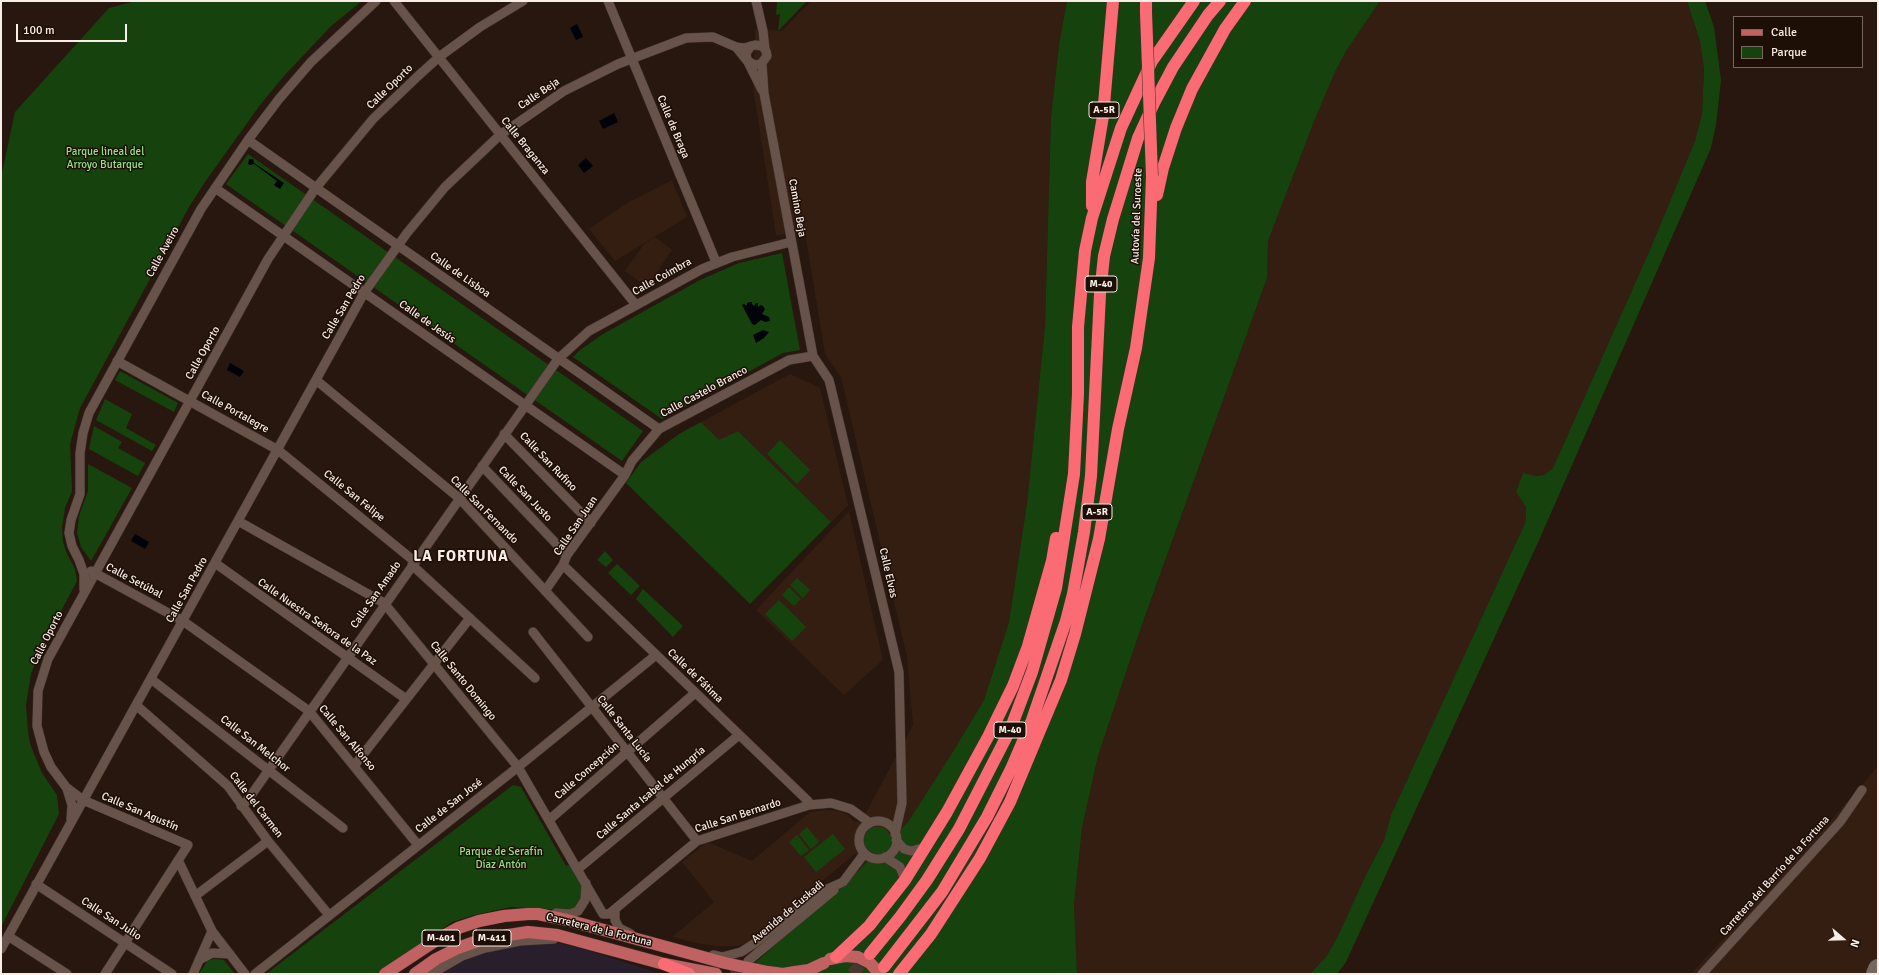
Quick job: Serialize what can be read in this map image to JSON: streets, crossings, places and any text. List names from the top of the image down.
{
  "streets": {
    "highway": ["A-5R", "Autovía del Suroeste", "M-40"],
    "main road": ["Carretera de la Fortuna", "M-401", "M-411"],
    "street": [
      "Calle Oporto",
      "Calle Beja",
      "Calle de Braga",
      "Calle Braganza",
      "Camino Beja",
      "Calle Aveiro",
      "Calle de Lisboa",
      "Calle Coimbra",
      "Calle San Pedro",
      "Calle de Jesús",
      "Calle Castelo Branco",
      "Calle Portalegre",
      "Calle San Rufino",
      "Calle San Justo",
      "Calle San Felipe",
      "Calle San Fernando",
      "Calle San Juan",
      "Calle Elvas",
      "Calle Setúbal",
      "Calle San Amado",
      "Calle Nuestra Señora de la Paz",
      "Calle de Fátima",
      "Calle Santo Domingo",
      "Calle Santa Lucía",
      "Calle San Alfonso",
      "Calle San Melchor",
      "Calle Concepción",
      "Calle Santa Isabel de Hungría",
      "Calle del Carmen",
      "Calle de San José",
      "Calle San Agustín",
      "Calle San Bernardo",
      "Carretera del Barrio de la Fortuna",
      "Avenida de Euskadi",
      "Calle San Julio"
    ]
  },
  "crossings": [
    ["Calle Oporto", "Calle Braganza"],
    ["Calle Oporto", "Calle Aveiro"],
    ["Calle Oporto", "Calle de Lisboa"],
    ["Calle Oporto", "Calle San Pedro"],
    ["Calle Oporto", "Calle de Jesús"],
    ["Calle Oporto", "Calle Portalegre"],
    ["Calle Oporto", "Calle Setúbal"],
    ["Calle Oporto", "Calle San Agustín"],
    ["Calle Beja", "Calle de Braga"],
    ["Calle Beja", "Calle Braganza"],
    ["Calle Beja", "Calle de Lisboa"],
    ["Calle Beja", "Calle San Pedro"],
    ["A-5R", "Autovía del Suroeste"],
    ["A-5R", "M-40"],
    ["Calle de Braga", "Calle Coimbra"],
    ["Calle Braganza", "Calle Coimbra"],
    ["Camino Beja", "Calle Coimbra"],
    ["Camino Beja", "Calle Castelo Branco"],
    ["Camino Beja", "Calle Elvas"],
    ["Calle Aveiro", "Calle de Lisboa"],
    ["Calle Aveiro", "Calle de Jesús"],
    ["Calle Aveiro", "Calle Portalegre"],
    ["Calle Aveiro", "Calle Setúbal"],
    ["Calle de Lisboa", "Calle Coimbra"],
    ["Calle de Lisboa", "Calle San Pedro"],
    ["Calle de Lisboa", "Calle Castelo Branco"],
    ["Calle de Lisboa", "Calle San Amado"],
    ["Calle Coimbra", "Calle San Amado"],
    ["Calle San Pedro", "Calle de Jesús"],
    ["Calle San Pedro", "Calle Portalegre"],
    ["Calle San Pedro", "Calle San Felipe"],
    ["Calle San Pedro", "Calle San Fernando"],
    ["Calle San Pedro", "Calle Setúbal"],
    ["Calle San Pedro", "Calle Nuestra Señora de la Paz"],
    ["Calle San Pedro", "Calle Santo Domingo"],
    ["Calle San Pedro", "Calle San Alfonso"],
    ["Calle San Pedro", "Calle San Melchor"],
    ["Calle San Pedro", "Calle del Carmen"],
    ["Calle San Pedro", "Calle San Agustín"],
    ["Calle San Pedro", "Calle San Julio"],
    ["Calle de Jesús", "Calle Castelo Branco"],
    ["Calle de Jesús", "Calle San Juan"],
    ["Calle de Jesús", "Calle San Amado"],
    ["Calle Castelo Branco", "Calle San Juan"],
    ["Calle Castelo Branco", "Calle Elvas"],
    ["Calle Portalegre", "Calle San Felipe"],
    ["Calle San Rufino", "Calle San Juan"],
    ["Calle San Rufino", "Calle San Amado"],
    ["Calle San Justo", "Calle San Juan"],
    ["Calle San Justo", "Calle San Amado"],
    ["Calle San Felipe", "Calle San Amado"],
    ["Calle San Fernando", "Calle San Juan"],
    ["Calle San Fernando", "Calle San Amado"],
    ["Calle San Juan", "Calle de Fátima"],
    ["Calle Elvas", "Calle San Bernardo"],
    ["Calle Elvas", "Avenida de Euskadi"],
    ["Calle Setúbal", "Calle San Alfonso"],
    ["Calle San Amado", "Calle Nuestra Señora de la Paz"],
    ["Calle San Amado", "Calle Santo Domingo"],
    ["Calle San Amado", "Calle San Alfonso"],
    ["Calle San Amado", "Calle San Melchor"],
    ["Calle San Amado", "Calle del Carmen"],
    ["Calle de Fátima", "Calle Concepción"],
    ["Calle de Fátima", "Calle Santa Isabel de Hungría"],
    ["Calle de Fátima", "Calle de San José"],
    ["Calle de Fátima", "Calle San Bernardo"],
    ["Calle Santo Domingo", "Calle Concepción"],
    ["Calle Santo Domingo", "Calle Santa Isabel de Hungría"],
    ["Calle Santo Domingo", "Calle de San José"],
    ["Calle Santo Domingo", "Calle San Bernardo"],
    ["Calle Santa Lucía", "Calle Concepción"],
    ["Calle Santa Lucía", "Calle Santa Isabel de Hungría"],
    ["Calle Santa Lucía", "Calle de San José"],
    ["Calle Santa Lucía", "Calle San Bernardo"],
    ["Calle San Alfonso", "Calle de San José"],
    ["Calle del Carmen", "Calle de San José"],
    ["Calle San Bernardo", "Avenida de Euskadi"]
  ],
  "districts": ["LA FORTUNA"],
  "parks": ["Parque lineal del Arroyo Butarque", "Parque de Serafín Díaz Antón"],
  "legend": ["Calle", "Parque"],
  "scale_bar": "100 m",
  "north": "right"
}
